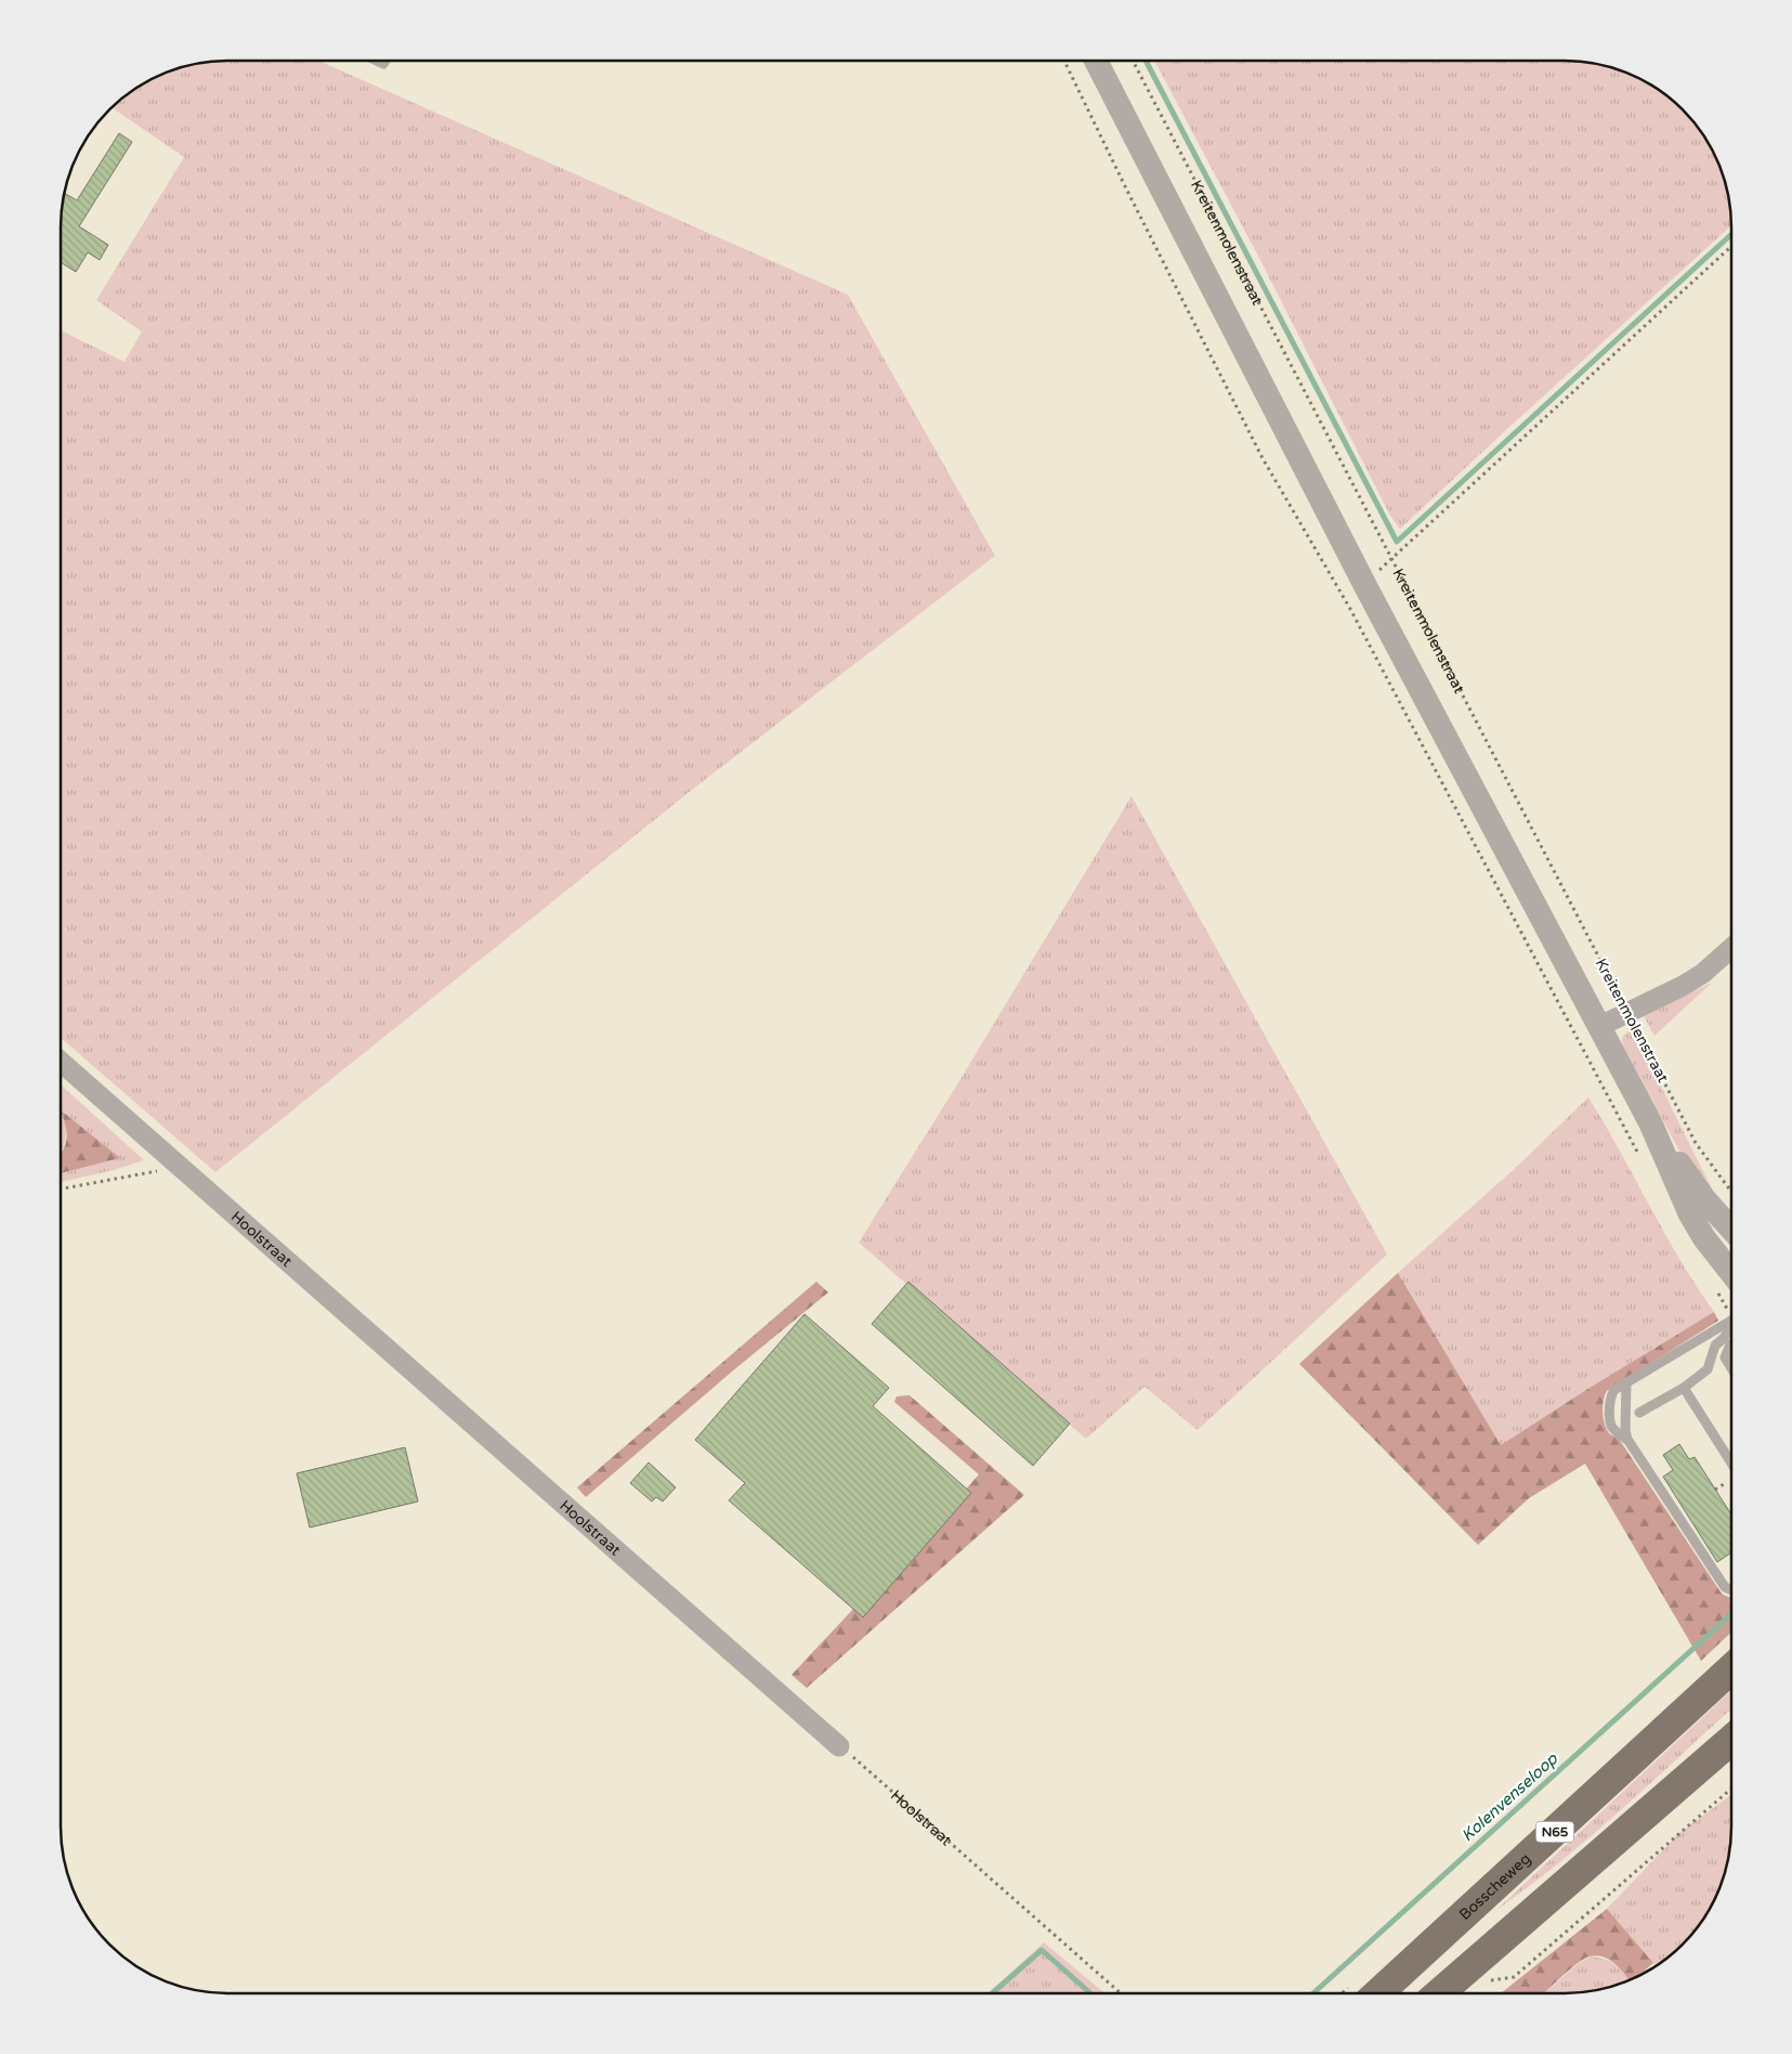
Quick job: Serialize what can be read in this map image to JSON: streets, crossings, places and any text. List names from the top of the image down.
{
  "streets": {
    "main road": ["N65", "Bosscheweg"],
    "street": ["Hoolstraat"],
    "path": ["Kreitenmolenstraat"]
  },
  "water": ["Kolenvenseloop"]
}
